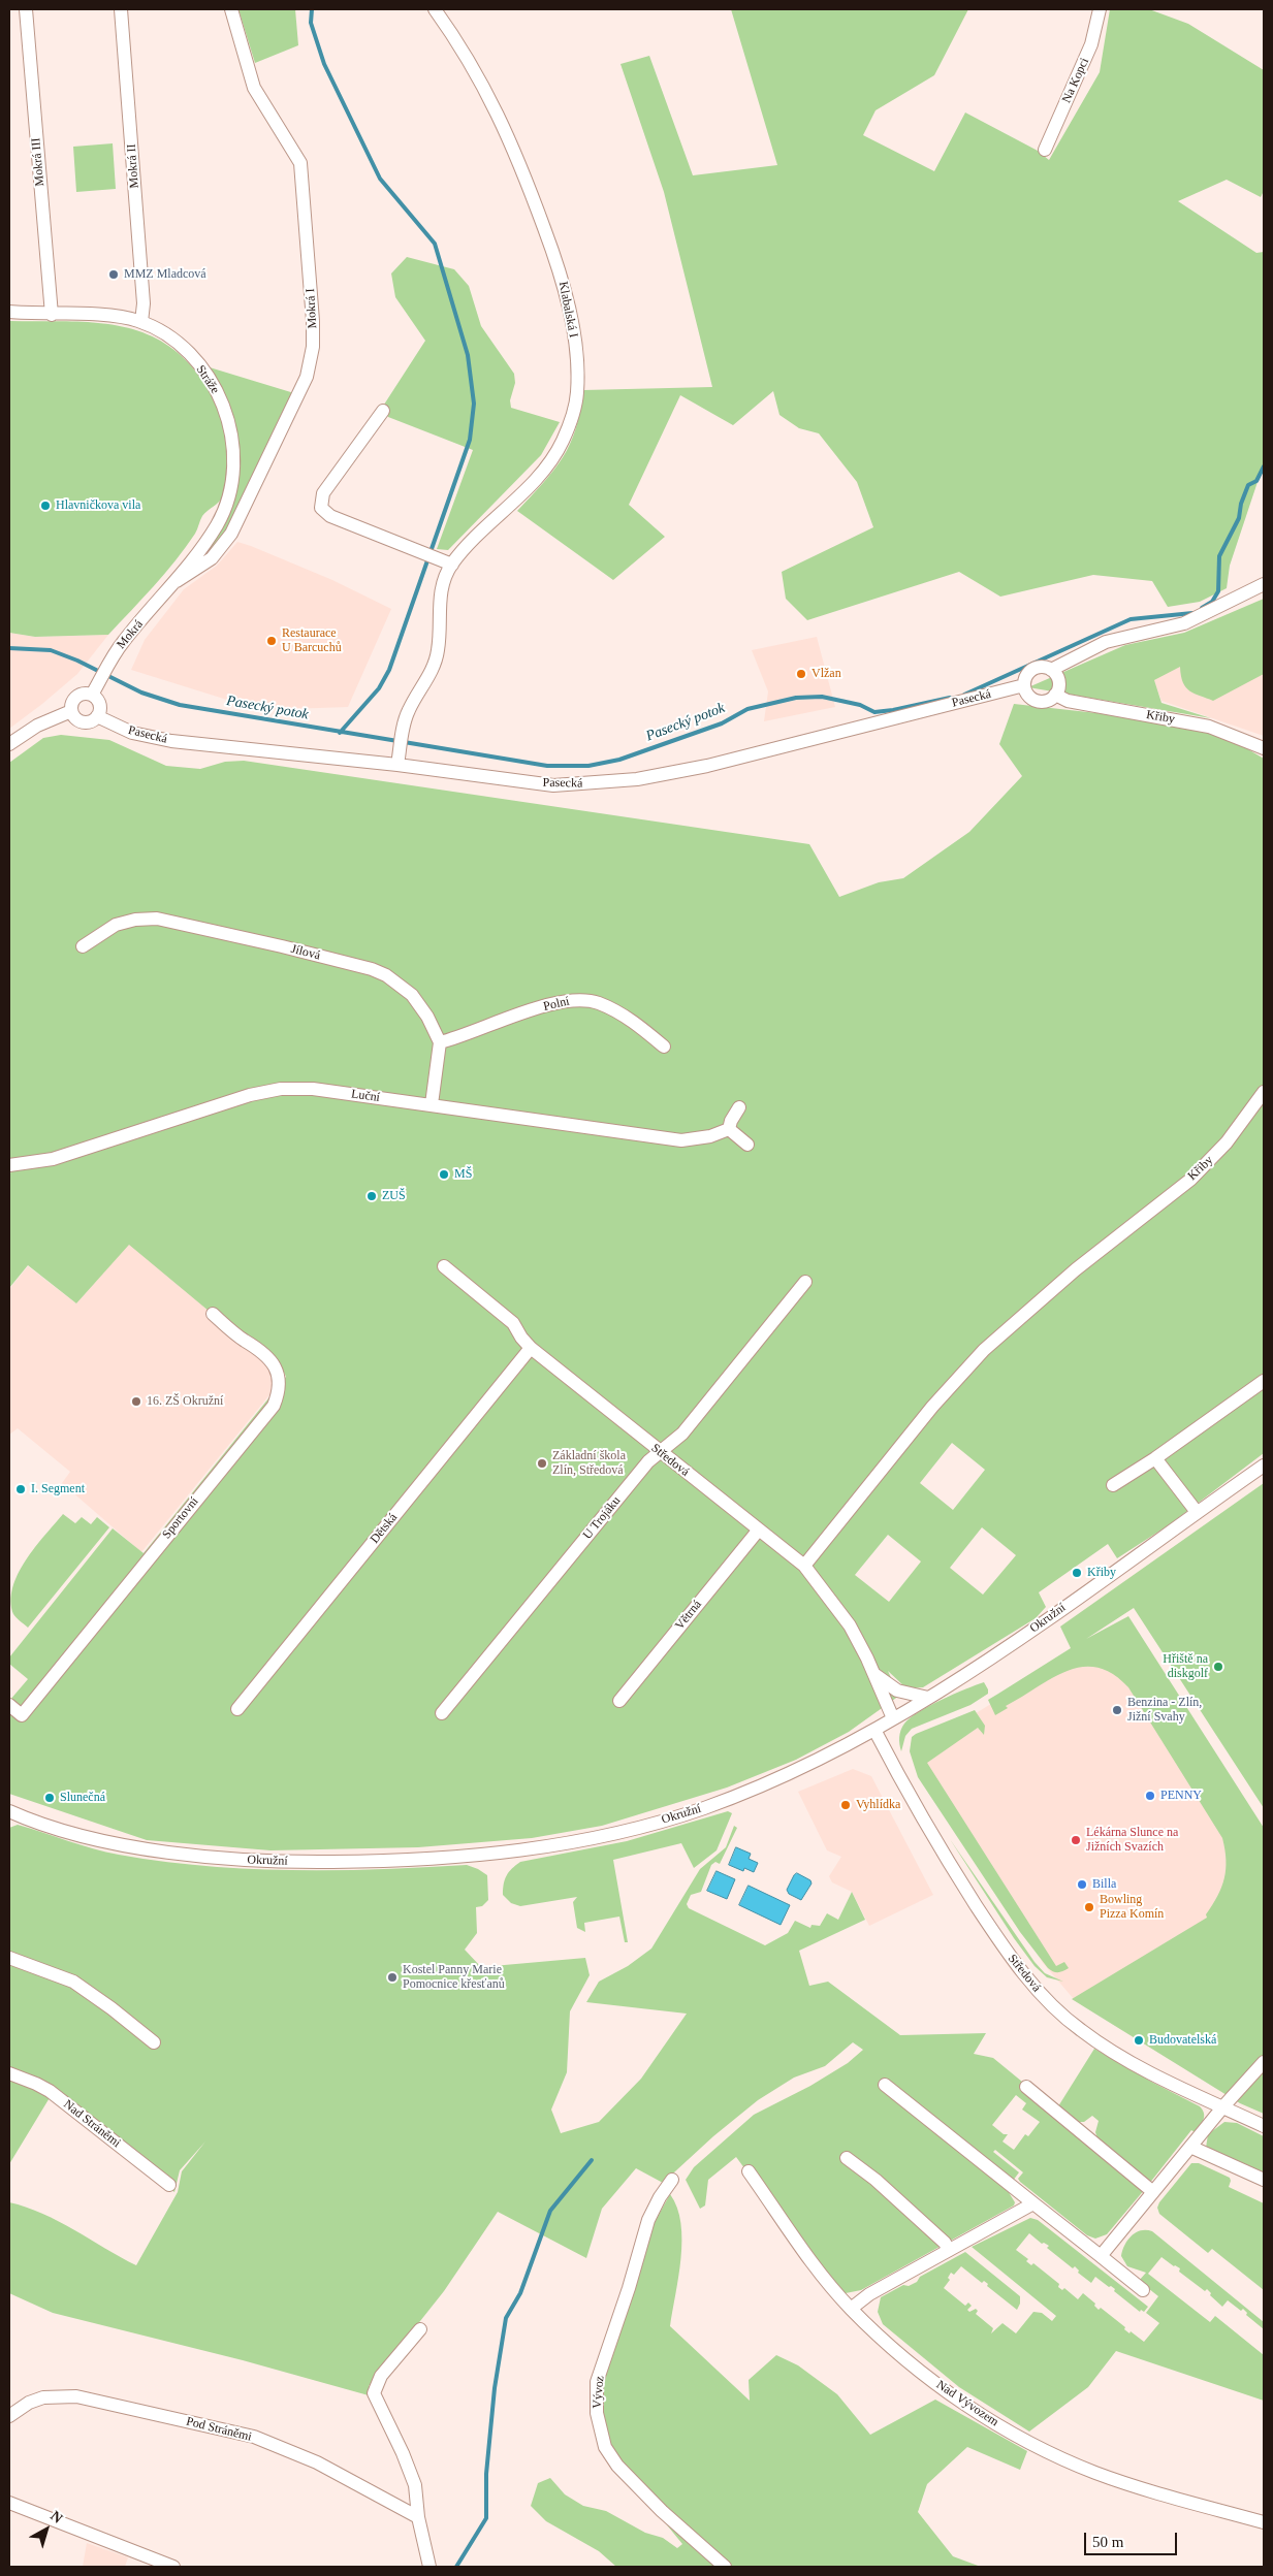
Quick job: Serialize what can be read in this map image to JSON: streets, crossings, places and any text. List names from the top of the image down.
{
  "streets": {
    "street": [
      "Na Kopci",
      "Mokrá III",
      "Mokrá II",
      "Mokrá I",
      "Klabalská I",
      "Stráže",
      "Mokrá",
      "Pasecká",
      "Křiby",
      "Jílová",
      "Polní",
      "Luční",
      "Středová",
      "Sportovní",
      "U Trojáku",
      "Dětská",
      "Větrná",
      "Okružní",
      "Nad Stráněmi",
      "Vývoz",
      "Nad Vývozem",
      "Pod Stráněmi"
    ]
  },
  "crossings": [
    ["Mokrá III", "Stráže"],
    ["Mokrá II", "Stráže"],
    ["Mokrá I", "Stráže"],
    ["Mokrá I", "Mokrá"],
    ["Klabalská I", "Pasecká"],
    ["Stráže", "Mokrá"],
    ["Mokrá", "Pasecká"],
    ["Pasecká", "Křiby"],
    ["Křiby", "Středová"],
    ["Jílová", "Polní"],
    ["Středová", "U Trojáku"],
    ["Středová", "Dětská"],
    ["Středová", "Větrná"],
    ["Středová", "Okružní"]
  ],
  "water": ["Pasecký potok"],
  "places": [
    "MMZ Mladcová",
    "Hlavničkova vila",
    "Restaurace U Barcuchů",
    "Vlžan",
    "MŠ",
    "ZUŠ",
    "16. ZŠ Okružní",
    "Základní škola Zlín, Středová",
    "I. Segment",
    "Křiby",
    "Hřiště na diskgolf",
    "Benzina - Zlín, Jižní Svahy",
    "PENNY",
    "Slunečná",
    "Vyhlídka",
    "Lékárna Slunce na Jižních Svazích",
    "Billa",
    "Bowling Pizza Komín",
    "Kostel Panny Marie Pomocnice křesťanů",
    "Budovatelská"
  ],
  "scale_bar": "50 m",
  "north": "top right"
}
